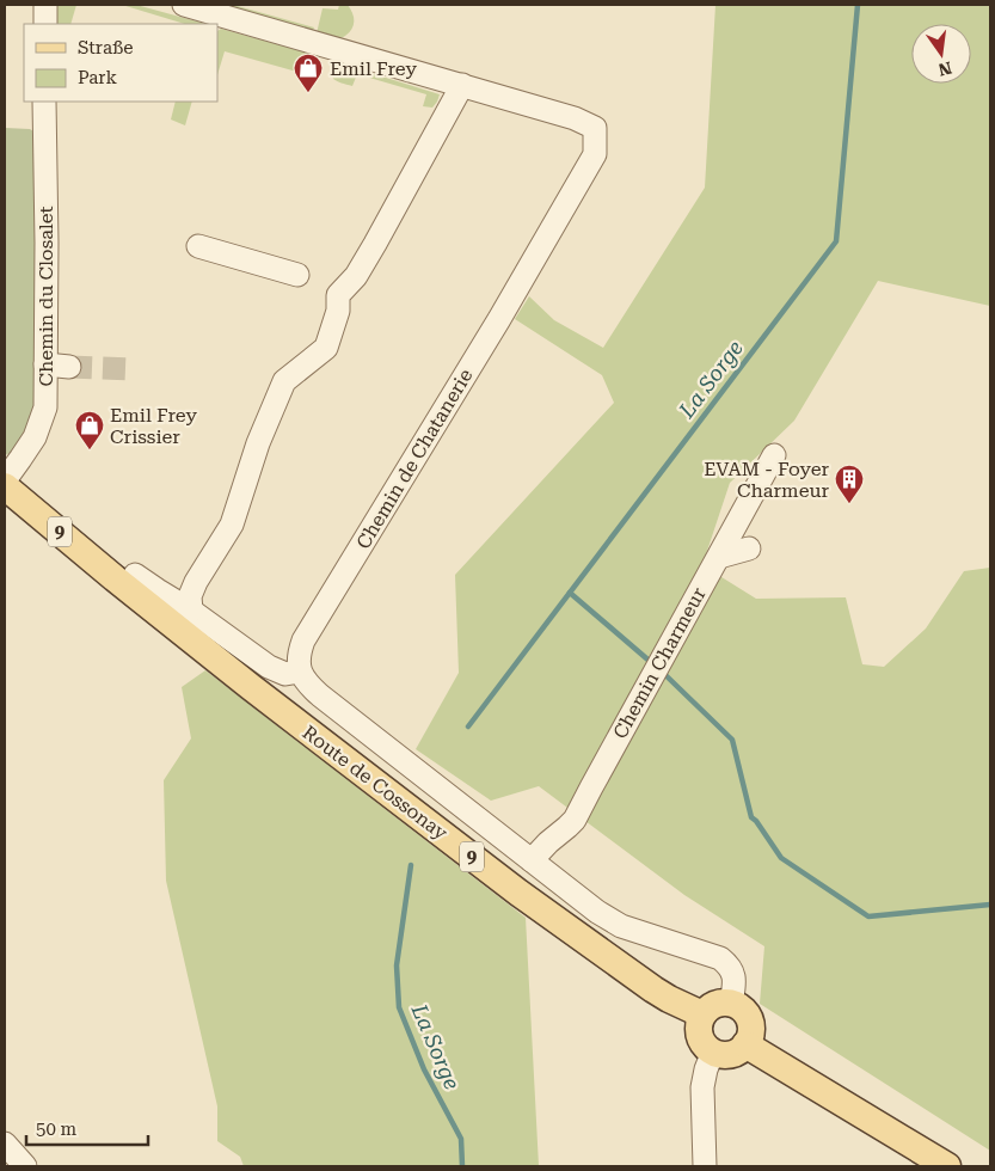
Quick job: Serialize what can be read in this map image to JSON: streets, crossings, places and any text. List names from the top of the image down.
{
  "streets": {
    "main road": ["9", "Route de Cossonay"],
    "street": ["Chemin du Closalet", "Chemin de Chatanerie", "Chemin Charmeur"]
  },
  "water": ["La Sorge"],
  "places": {
    "shop": ["Emil Frey", "Emil Frey Crissier"],
    "building": ["EVAM - Foyer Charmeur"]
  },
  "legend": ["Straße", "Park"],
  "scale_bar": "50 m",
  "north": "bottom"
}
